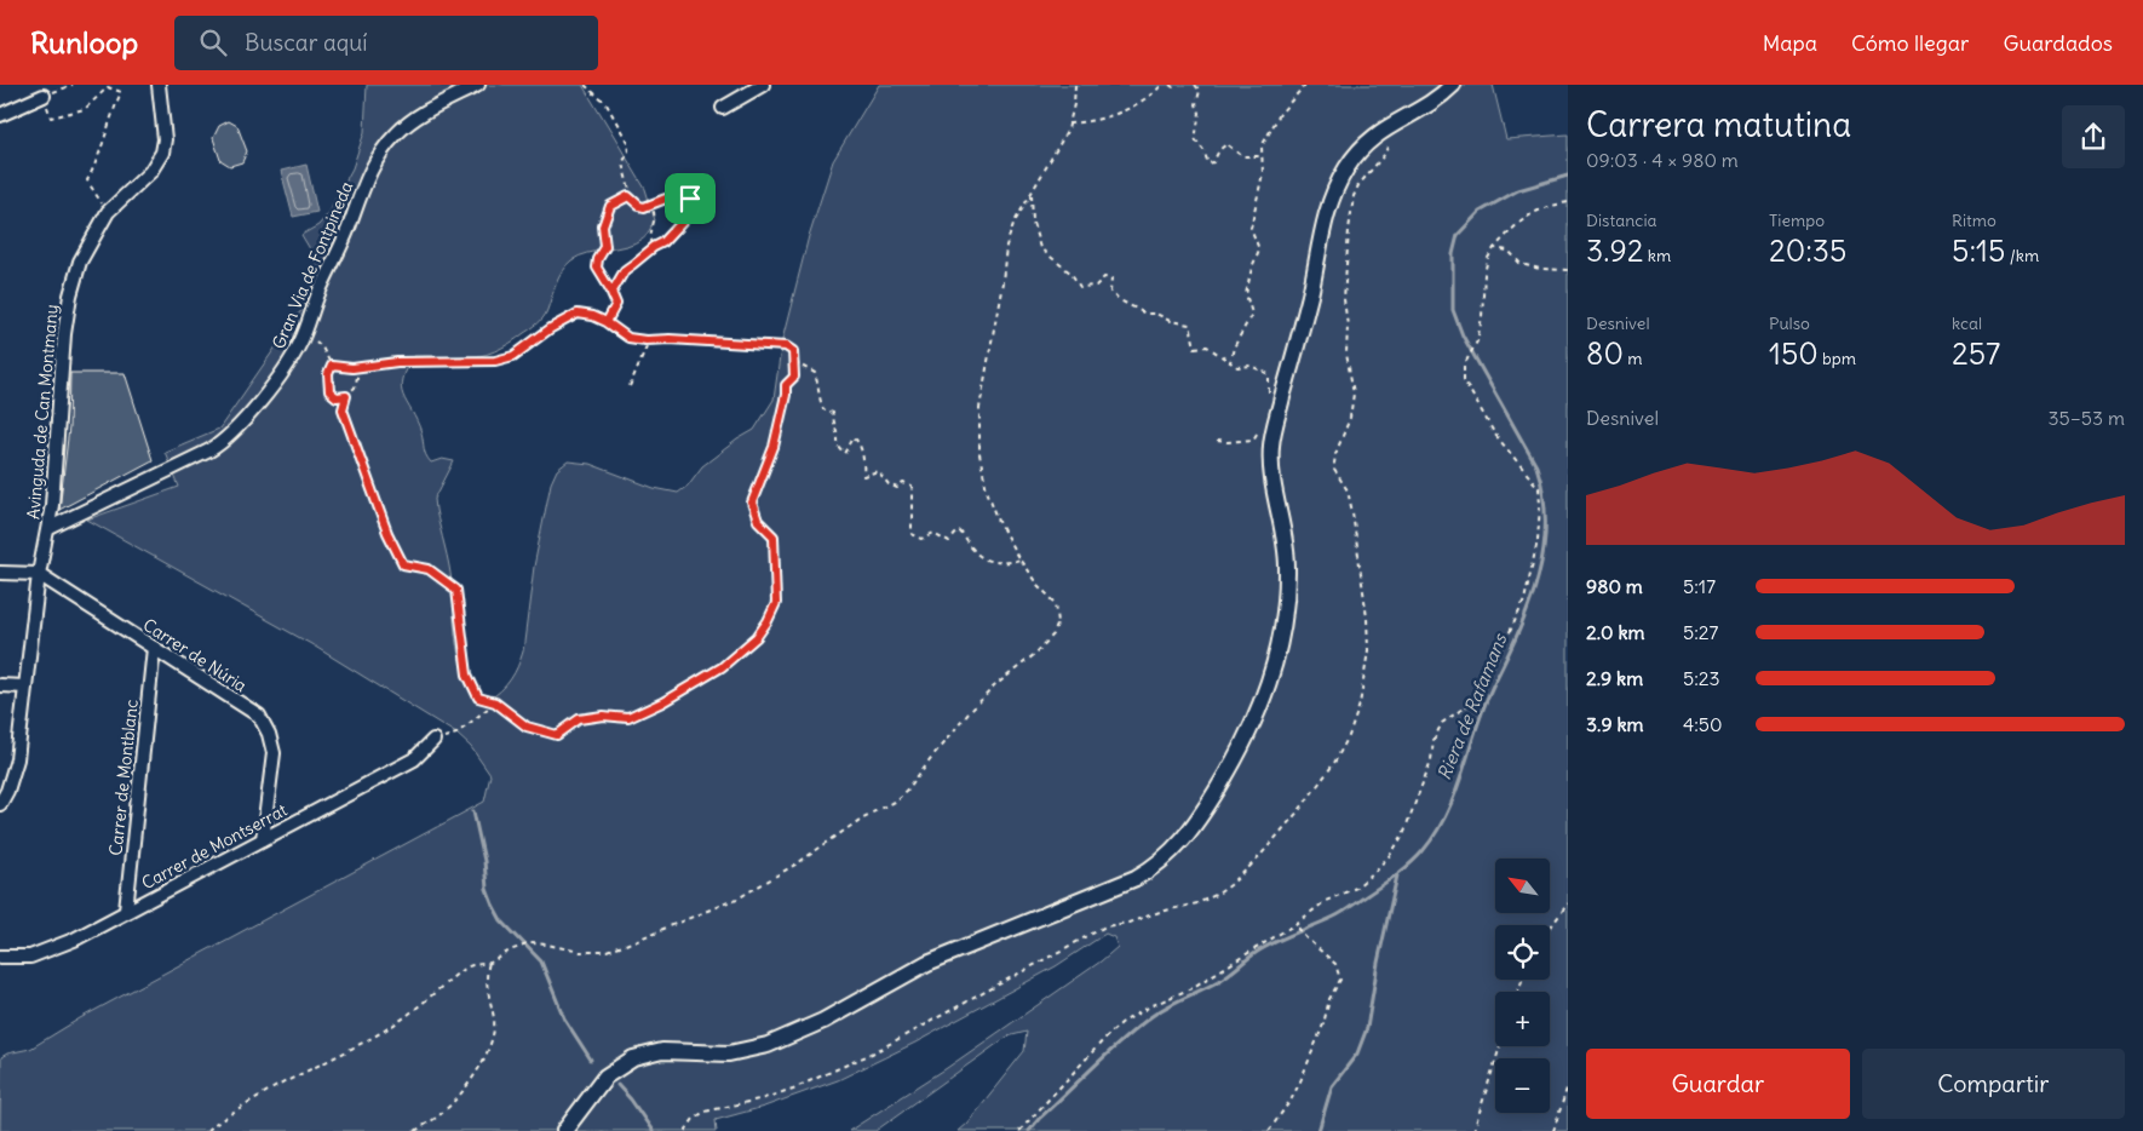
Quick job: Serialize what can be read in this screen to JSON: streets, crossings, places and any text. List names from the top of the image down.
{
  "streets": {
    "street": [
      "Gran Via de Fontpineda",
      "Avinguda de Can Montmany",
      "Carrer de Núria",
      "Carrer de Montblanc",
      "Carrer de Montserrat"
    ]
  },
  "crossings": [
    ["Gran Via de Fontpineda", "Avinguda de Can Montmany"],
    ["Avinguda de Can Montmany", "Carrer de Núria"],
    ["Carrer de Núria", "Carrer de Montblanc"],
    ["Carrer de Núria", "Carrer de Montserrat"],
    ["Carrer de Montblanc", "Carrer de Montserrat"]
  ],
  "water": ["Riera de Rafamans"],
  "north": "top left",
  "page": {
    "header": "Runloop",
    "search": "Buscar aquí",
    "nav": ["Mapa", "Cómo llegar", "Guardados"],
    "heading": ["Carrera matutina", "09:03 · 4 × 980 m"],
    "stats": [
      ["Distancia", "3.92 km"],
      ["Tiempo", "20:35"],
      ["Ritmo", "5:15 /km"],
      ["Desnivel", "80 m"],
      ["Pulso", "150 bpm"],
      ["kcal", "257"]
    ],
    "chart": ["Desnivel", "35–53 m"],
    "list": [
      {
        "name": "980 m",
        "note": "5:17"
      },
      {
        "name": "2.0 km",
        "note": "5:27"
      },
      {
        "name": "2.9 km",
        "note": "5:23"
      },
      {
        "name": "3.9 km",
        "note": "4:50"
      }
    ],
    "map_buttons": ["+", "−"],
    "buttons": ["Guardar", "Compartir"]
  }
}
